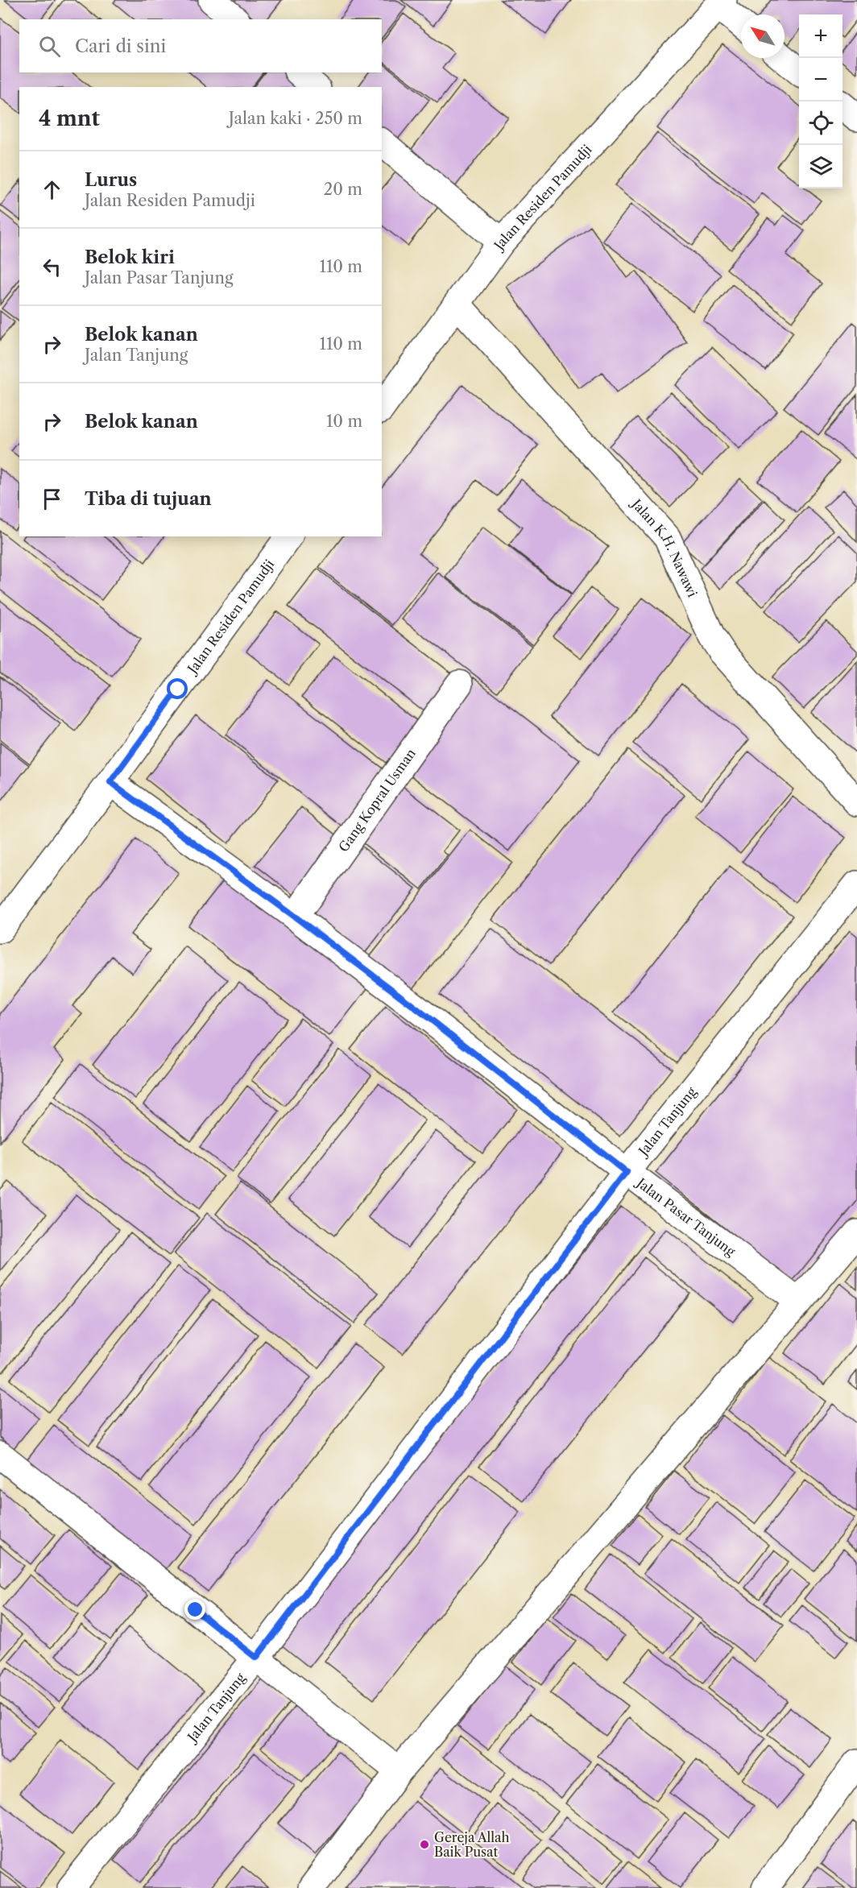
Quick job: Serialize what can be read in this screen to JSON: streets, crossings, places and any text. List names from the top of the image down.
{
  "streets": {
    "street": [
      "Jalan Residen Pamudji",
      "Jalan K.H. Nawawi",
      "Gang Kopral Usman",
      "Jalan Tanjung",
      "Jalan Pasar Tanjung"
    ]
  },
  "crossings": [
    ["Jalan Residen Pamudji", "Jalan K.H. Nawawi"],
    ["Jalan Residen Pamudji", "Jalan Pasar Tanjung"],
    ["Gang Kopral Usman", "Jalan Pasar Tanjung"],
    ["Jalan Tanjung", "Jalan Pasar Tanjung"]
  ],
  "places": ["Gereja Allah Baik Pusat"],
  "north": "top left",
  "page": {
    "map_buttons": ["+", "−"],
    "search": "Cari di sini",
    "heading": ["4 mnt", "Jalan kaki · 250 m"],
    "list": [
      ["Lurus", "Jalan Residen Pamudji", "20 m"],
      ["Belok kiri", "Jalan Pasar Tanjung", "110 m"],
      ["Belok kanan", "Jalan Tanjung", "110 m"],
      ["Belok kanan", "10 m"],
      "Tiba di tujuan"
    ]
  }
}
